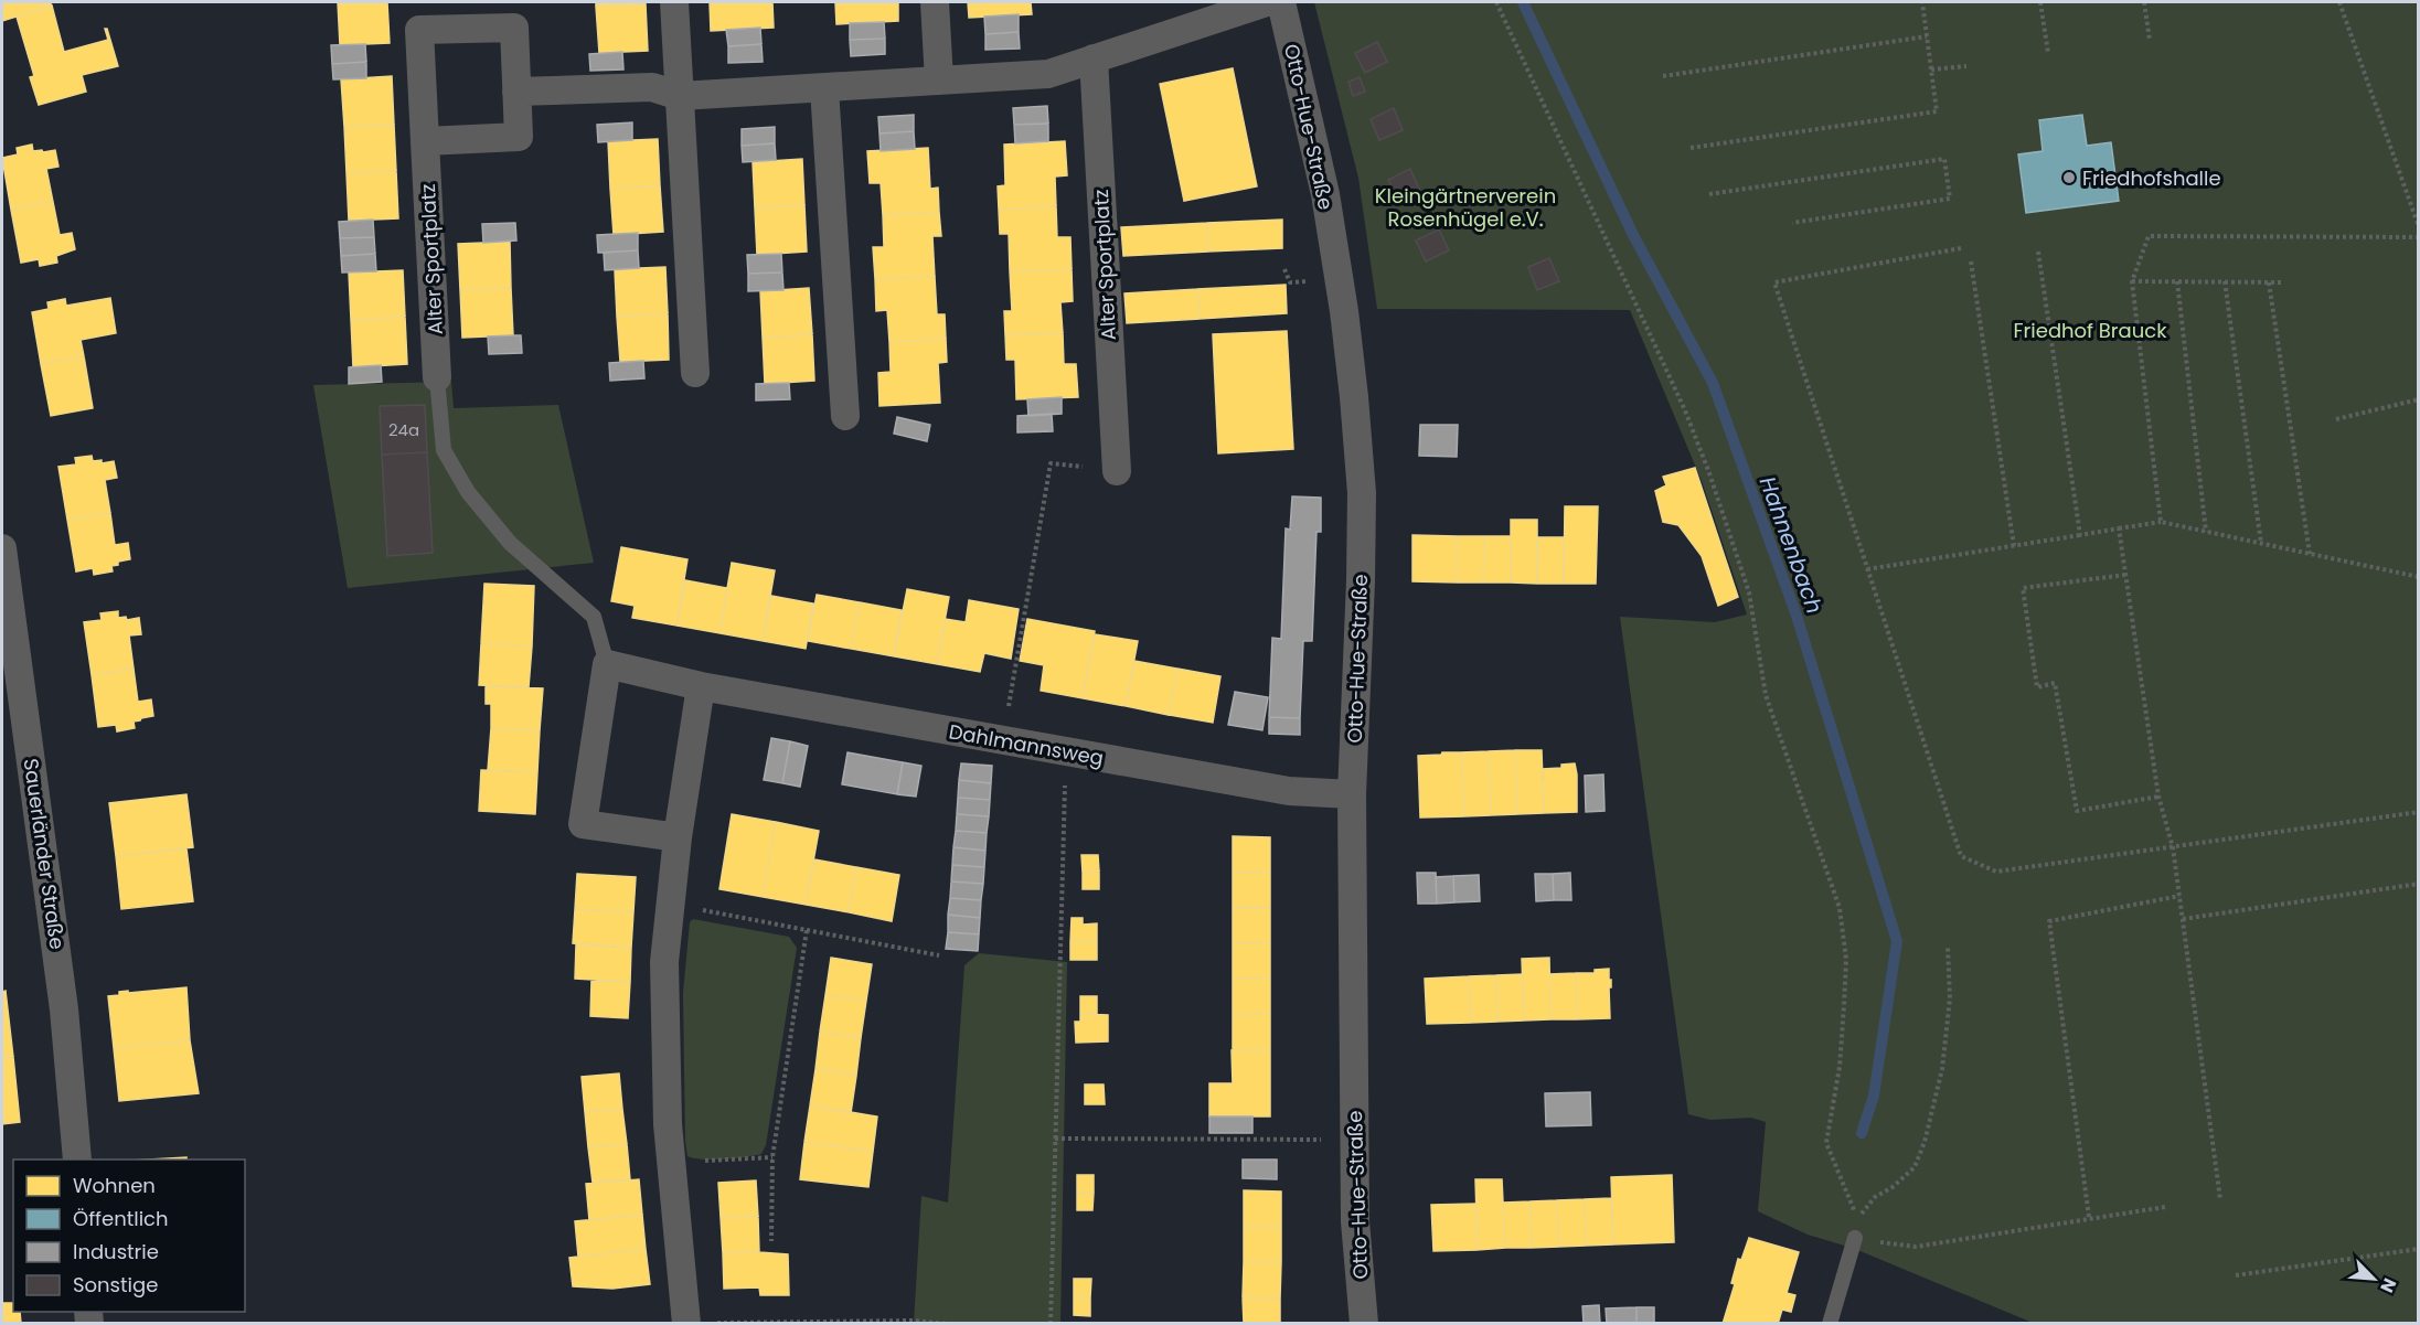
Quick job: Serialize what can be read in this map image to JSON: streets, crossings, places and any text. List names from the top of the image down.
{
  "streets": {
    "street": [
      "Otto-Hue-Straße",
      "Alter Sportplatz",
      "Dahlmannsweg",
      "Sauerländer Straße"
    ]
  },
  "crossings": [
    ["Otto-Hue-Straße", "Dahlmannsweg"]
  ],
  "water": ["Hahnenbach"],
  "parks": ["Kleingärtnerverein Rosenhügel e.V.", "Friedhof Brauck"],
  "places": ["Friedhofshalle"],
  "house_numbers": ["24a"],
  "legend": [
    "Wohnen",
    "Öffentlich",
    "Industrie",
    "Sonstige"
  ],
  "north": "bottom right"
}
